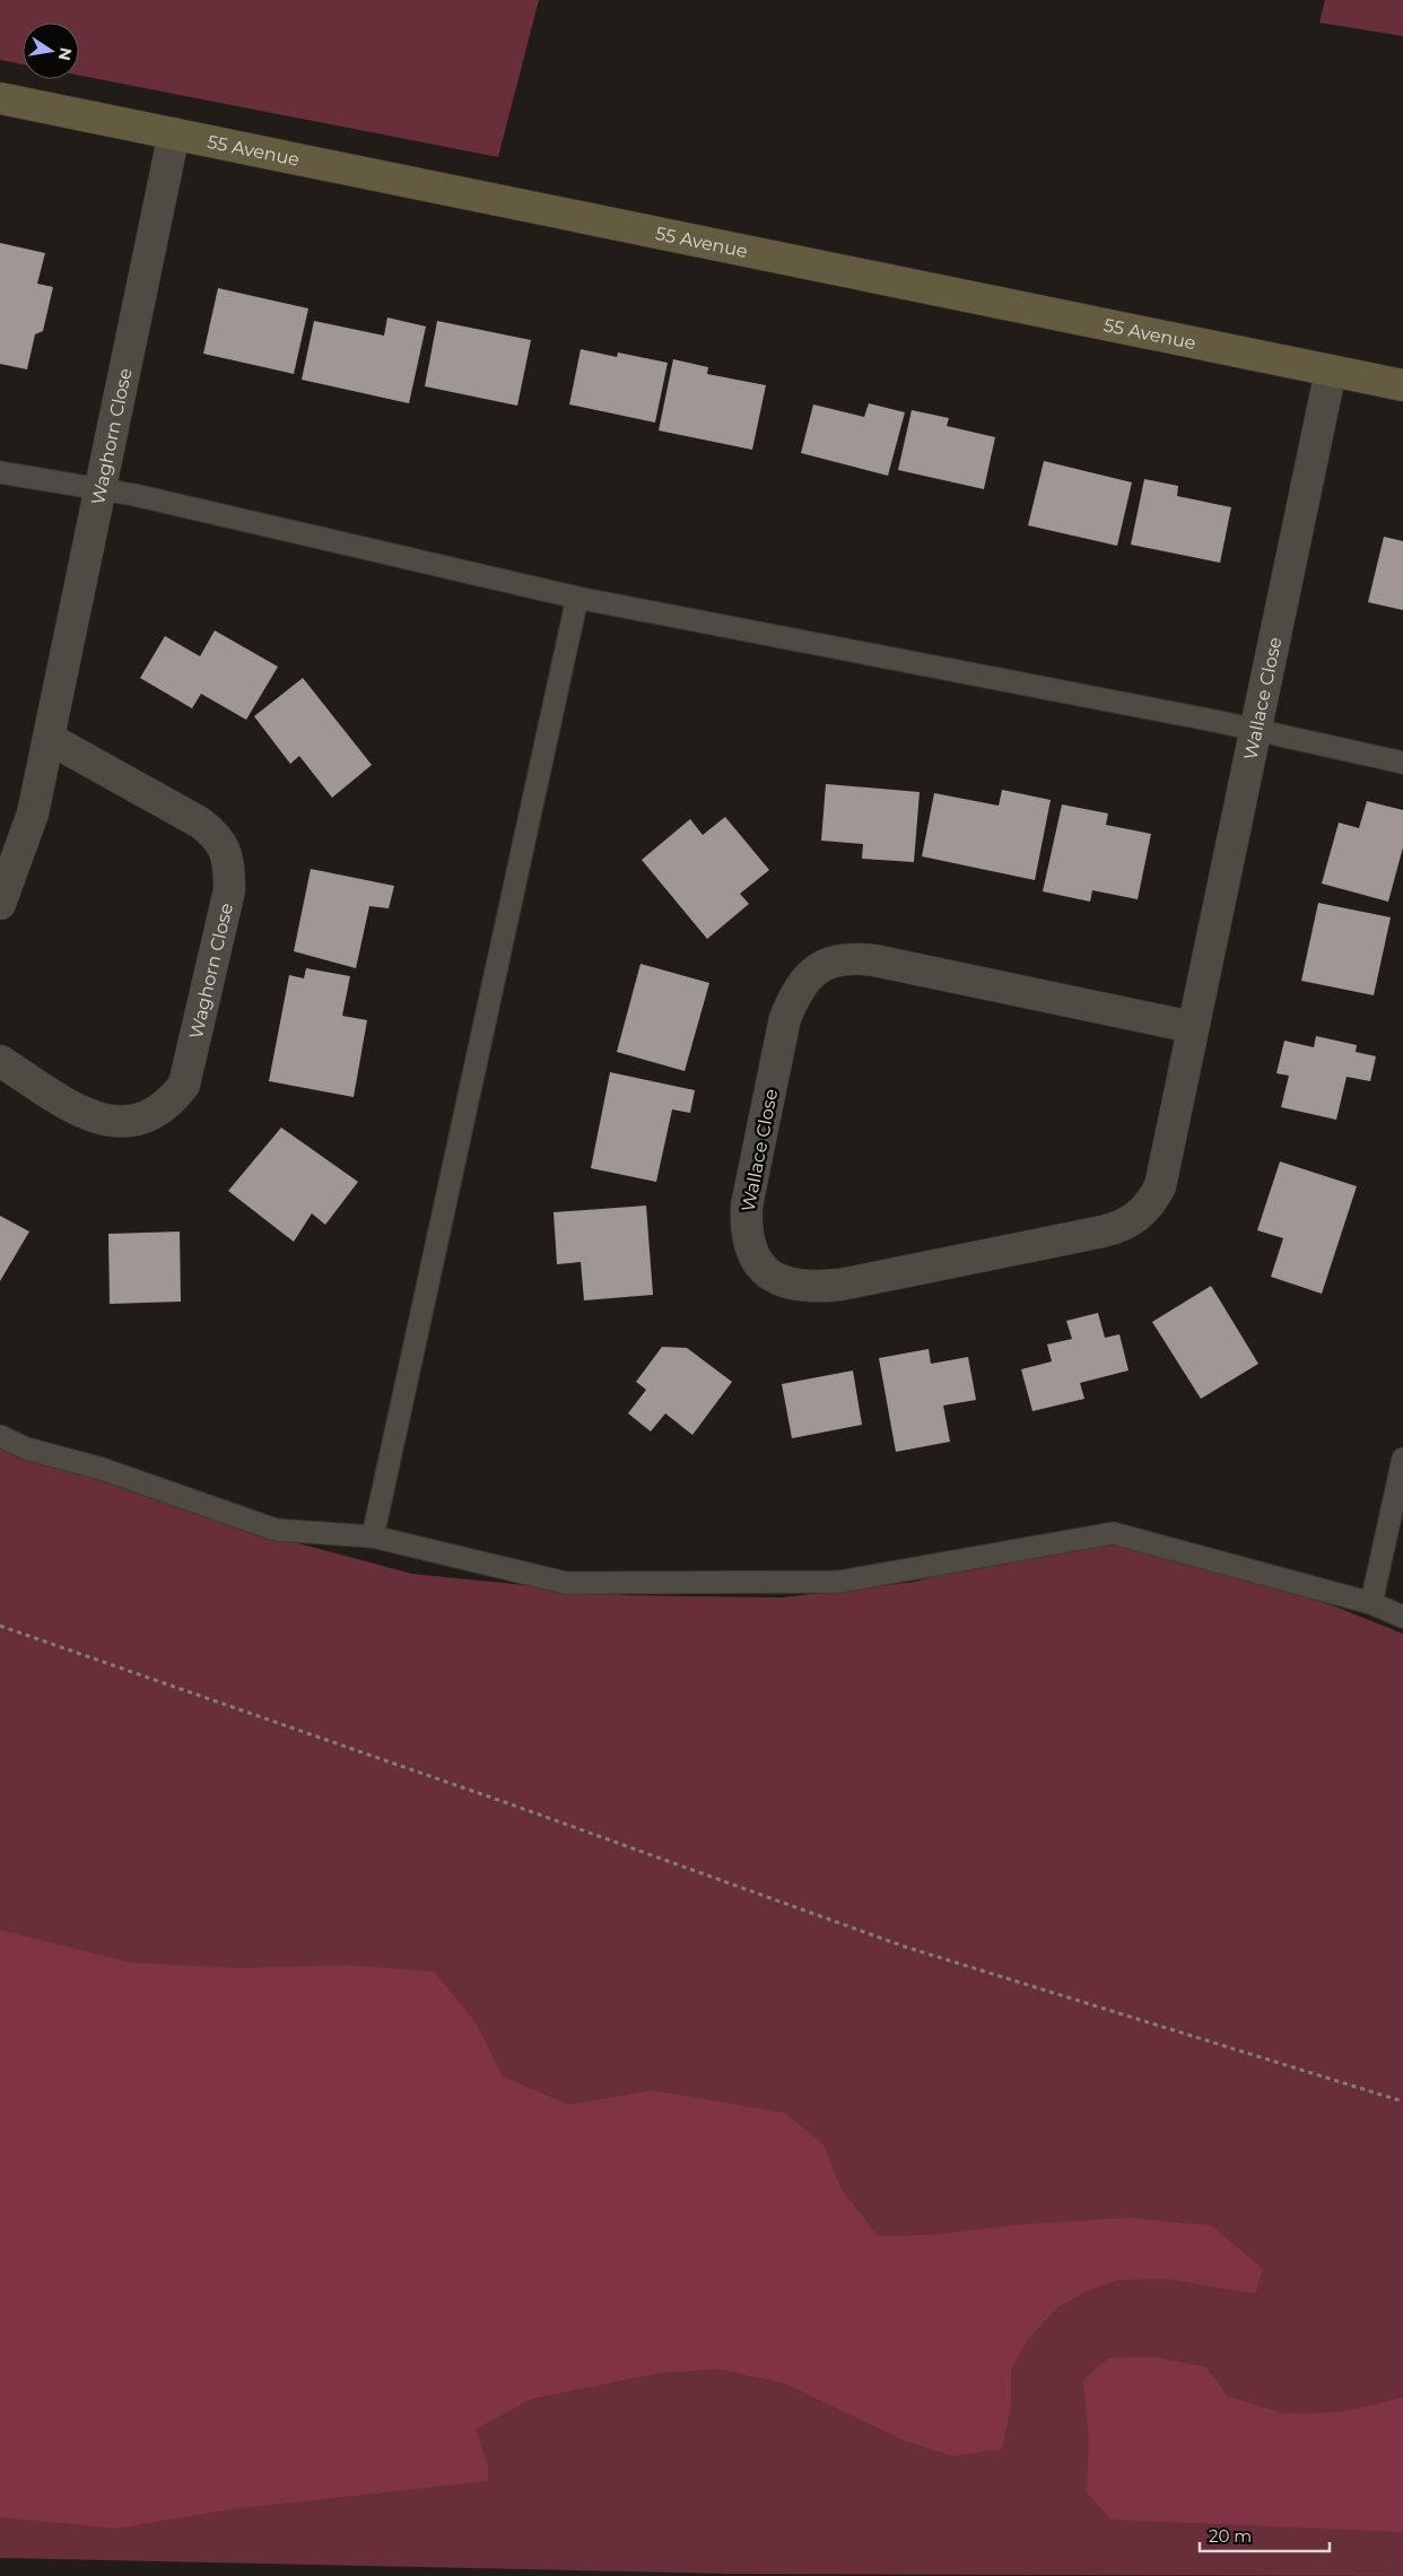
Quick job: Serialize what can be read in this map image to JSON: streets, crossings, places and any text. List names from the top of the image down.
{
  "streets": {
    "street": ["55 Avenue", "Waghorn Close", "Wallace Close"]
  },
  "crossings": [
    ["55 Avenue", "Waghorn Close"],
    ["55 Avenue", "Wallace Close"]
  ],
  "scale_bar": "20 m",
  "north": "right"
}
